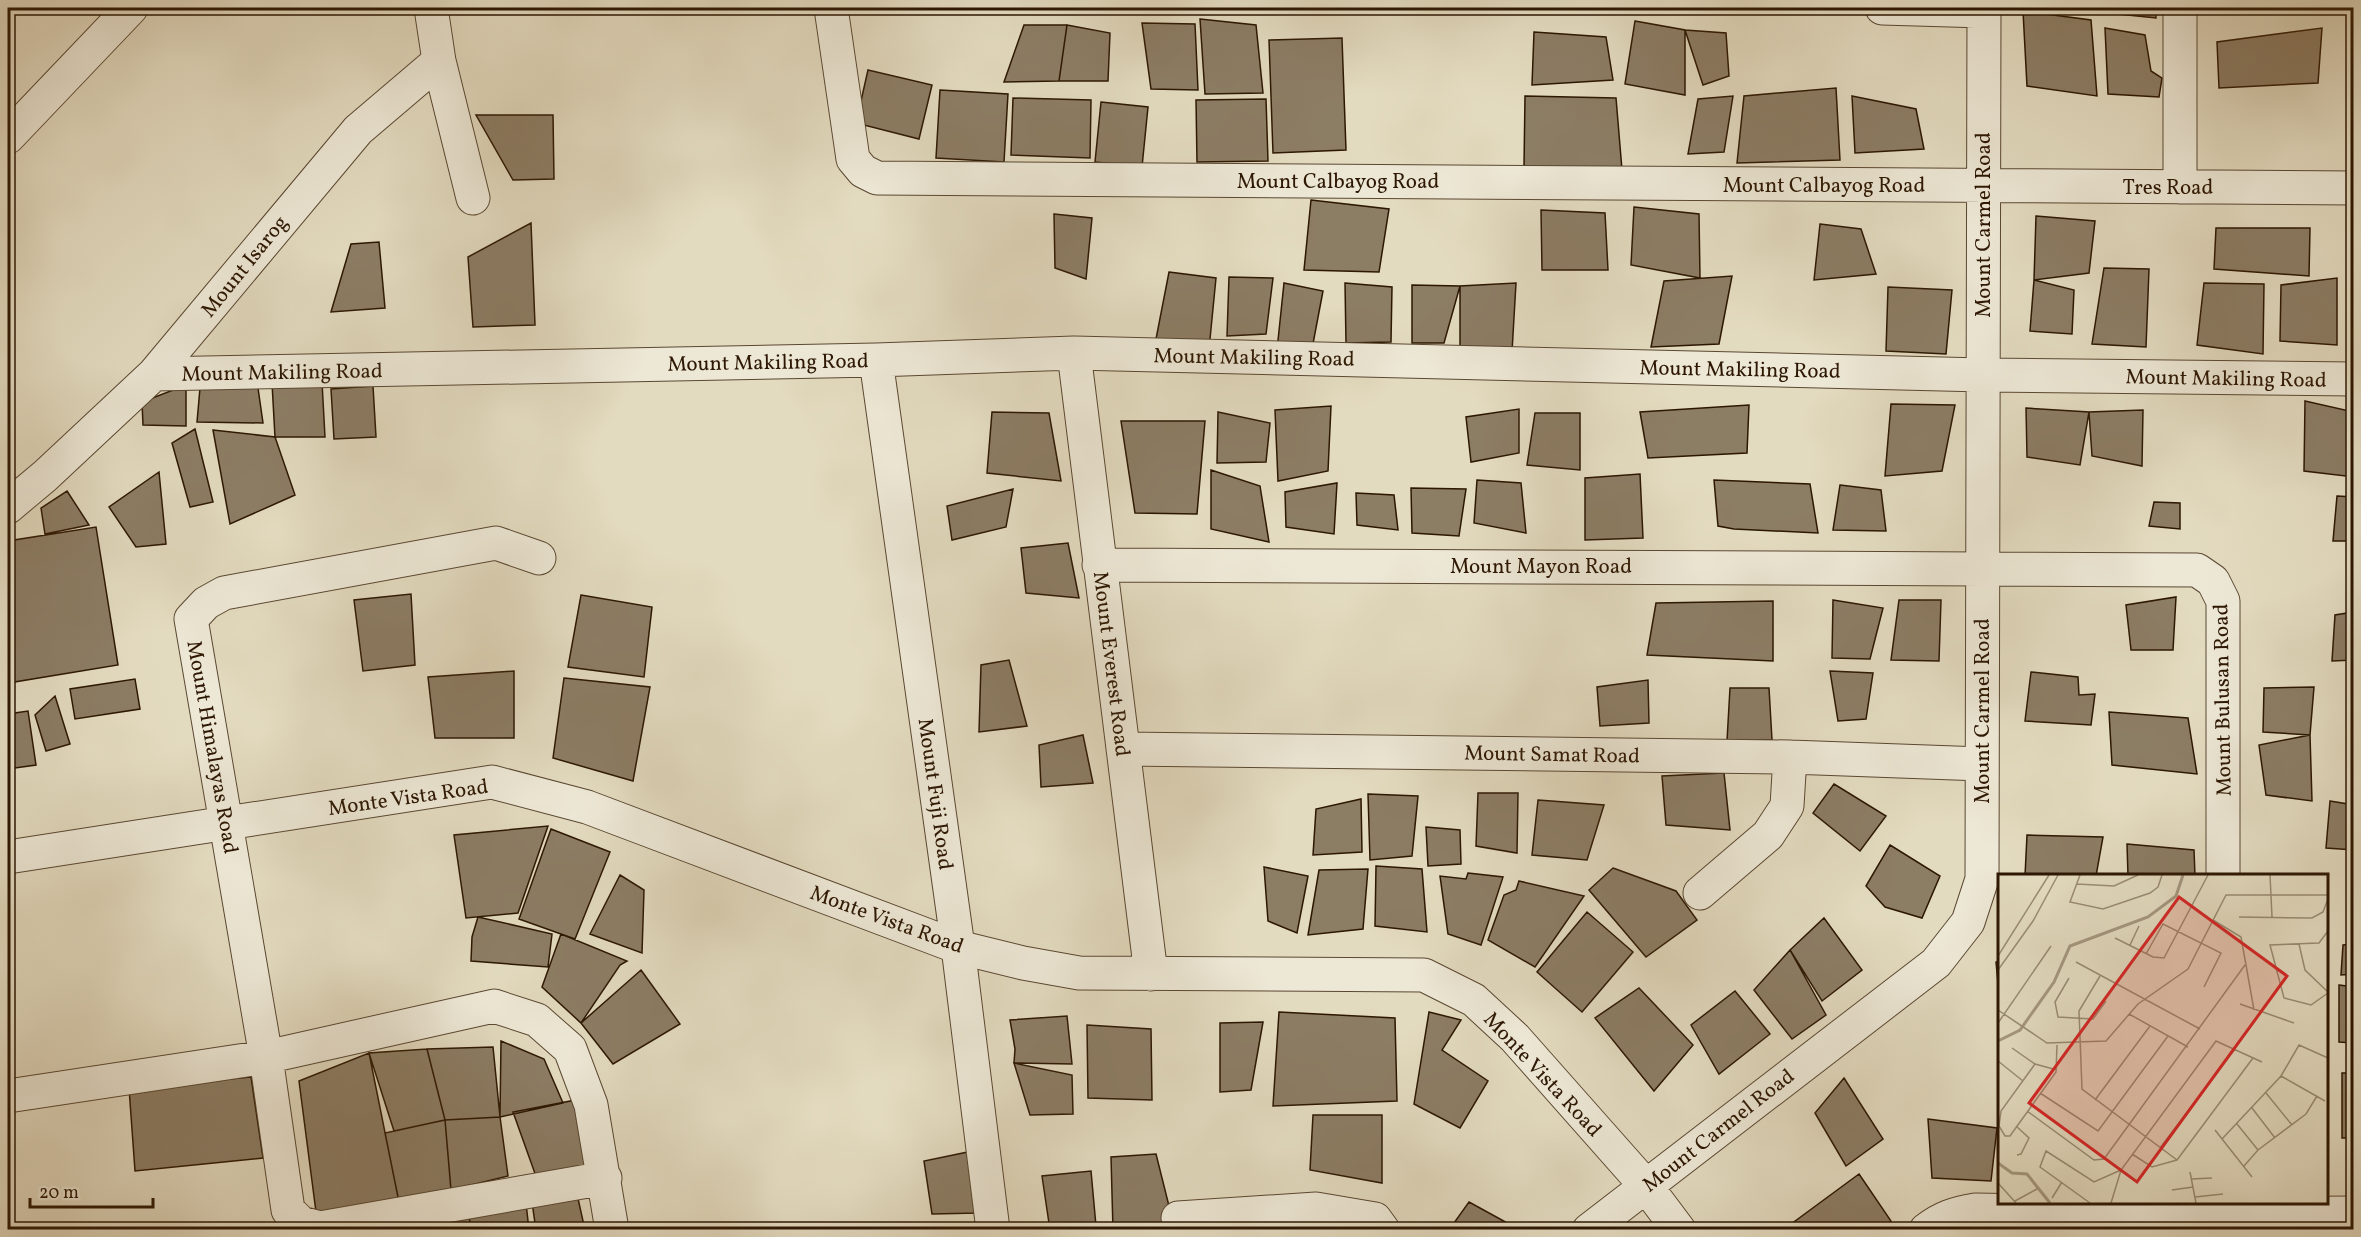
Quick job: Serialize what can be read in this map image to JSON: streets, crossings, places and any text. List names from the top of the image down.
{
  "streets": {
    "street": [
      "Mount Calbayog Road",
      "Tres Road",
      "Mount Carmel Road",
      "Mount Isarog",
      "Mount Makiling Road",
      "Mount Mayon Road",
      "Mount Everest Road",
      "Mount Bulusan Road",
      "Mount Himalayas Road",
      "Mount Samat Road",
      "Mount Fuji Road",
      "Monte Vista Road"
    ]
  },
  "crossings": [
    ["Mount Calbayog Road", "Tres Road"],
    ["Mount Calbayog Road", "Mount Carmel Road"],
    ["Tres Road", "Mount Carmel Road"],
    ["Mount Carmel Road", "Mount Makiling Road"],
    ["Mount Carmel Road", "Mount Mayon Road"],
    ["Mount Carmel Road", "Mount Bulusan Road"],
    ["Mount Carmel Road", "Mount Samat Road"],
    ["Mount Carmel Road", "Monte Vista Road"],
    ["Mount Isarog", "Mount Makiling Road"],
    ["Mount Makiling Road", "Mount Everest Road"],
    ["Mount Makiling Road", "Mount Fuji Road"],
    ["Mount Mayon Road", "Mount Everest Road"],
    ["Mount Mayon Road", "Mount Bulusan Road"],
    ["Mount Everest Road", "Mount Samat Road"],
    ["Mount Everest Road", "Monte Vista Road"],
    ["Mount Himalayas Road", "Monte Vista Road"],
    ["Mount Fuji Road", "Monte Vista Road"]
  ],
  "scale_bar": "20 m"
}
